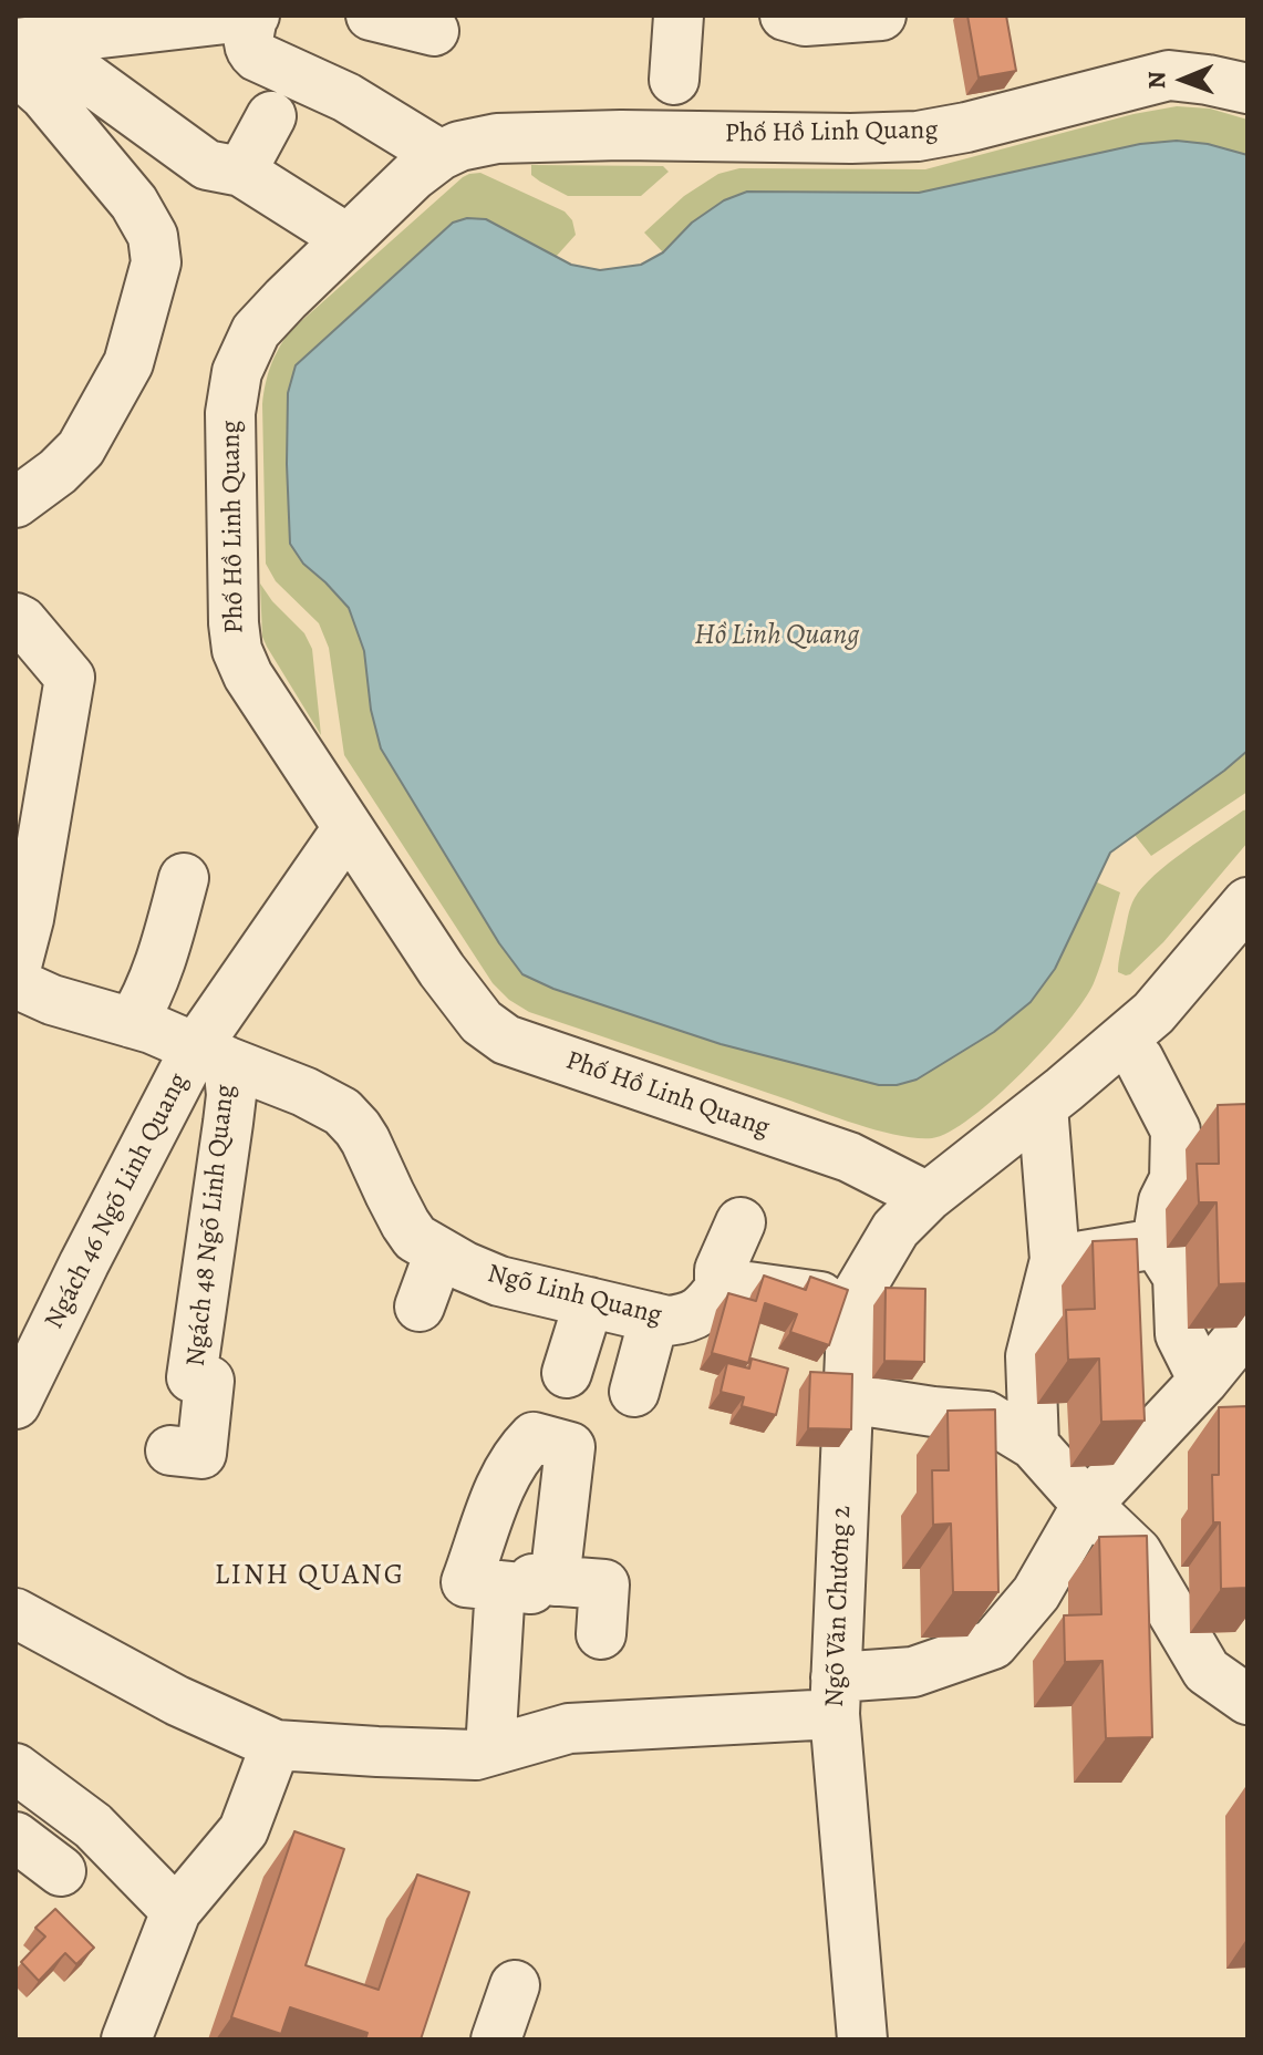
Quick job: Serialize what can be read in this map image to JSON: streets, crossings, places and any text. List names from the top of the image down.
{
  "streets": {
    "street": [
      "Phố Hồ Linh Quang",
      "Ngách 46 Ngõ Linh Quang",
      "Ngách 48 Ngõ Linh Quang",
      "Ngõ Linh Quang",
      "Ngõ Văn Chương 2"
    ]
  },
  "crossings": [
    ["Phố Hồ Linh Quang", "Ngách 46 Ngõ Linh Quang"],
    ["Phố Hồ Linh Quang", "Ngõ Văn Chương 2"],
    ["Ngách 46 Ngõ Linh Quang", "Ngách 48 Ngõ Linh Quang"],
    ["Ngách 46 Ngõ Linh Quang", "Ngõ Linh Quang"],
    ["Ngách 48 Ngõ Linh Quang", "Ngõ Linh Quang"]
  ],
  "districts": ["LINH QUANG"],
  "water": ["Hồ Linh Quang"],
  "north": "left"
}
